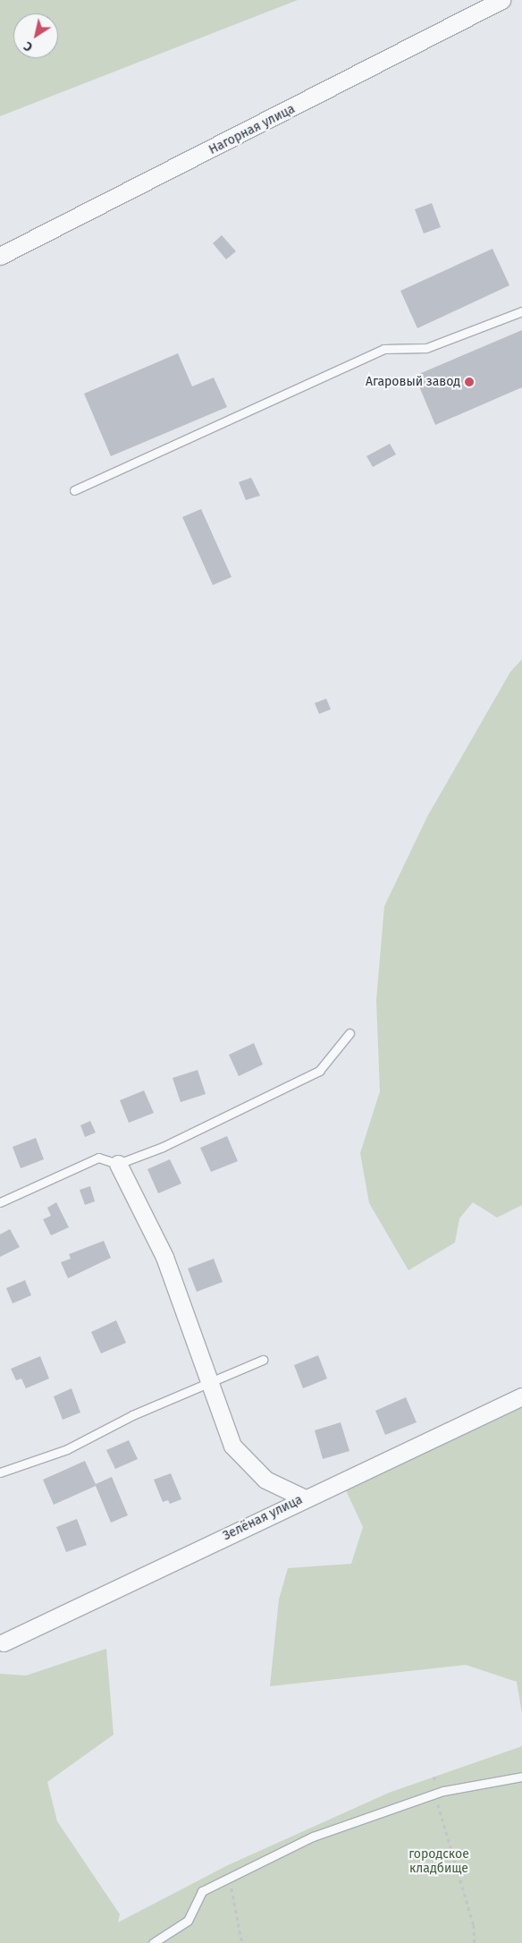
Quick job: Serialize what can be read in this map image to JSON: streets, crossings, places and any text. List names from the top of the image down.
{
  "streets": {
    "street": ["Нагорная улица", "Зелёная улица"]
  },
  "parks": ["городское кладбище"],
  "places": ["Агаровый завод"],
  "north": "bottom left"
}
